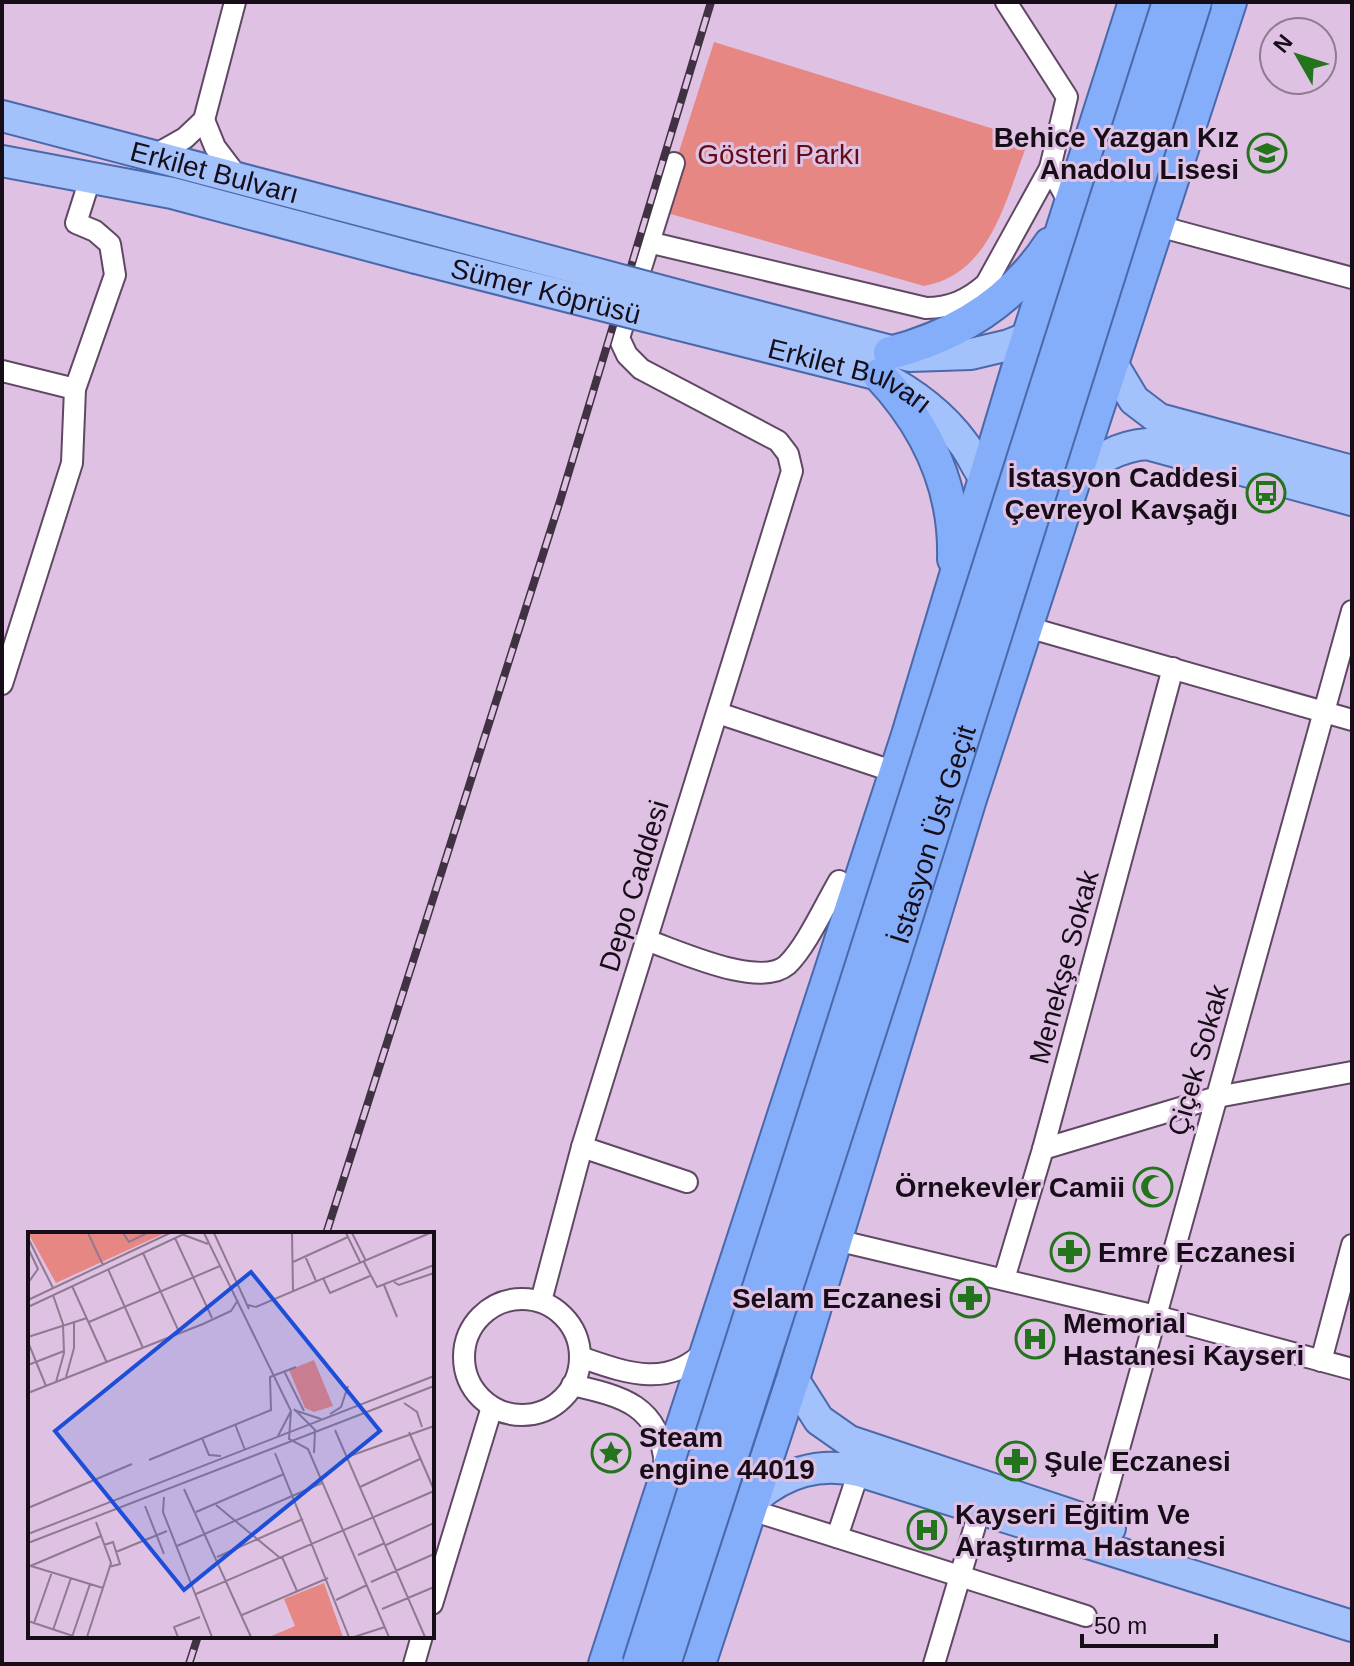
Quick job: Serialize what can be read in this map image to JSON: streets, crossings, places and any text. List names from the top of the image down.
{
  "streets": {
    "highway": ["İstasyon Üst Geçit"],
    "main road": ["Erkilet Bulvarı", "Sümer Köprüsü"],
    "street": ["Depo Caddesi", "Menekşe Sokak", "Çiçek Sokak"]
  },
  "crossings": [
    ["Erkilet Bulvarı", "Sümer Köprüsü"]
  ],
  "parks": ["Gösteri Parkı"],
  "places": {
    "school or university": ["Behice Yazgan Kız Anadolu Lisesi"],
    "bus stop": ["İstasyon Caddesi Çevreyol Kavşağı"],
    "mosque": ["Örnekevler Camii"],
    "pharmacy": ["Emre Eczanesi", "Selam Eczanesi", "Şule Eczanesi"],
    "hospital": ["Memorial Hastanesi Kayseri", "Kayseri Eğitim Ve Araştırma Hastanesi"],
    "place": ["Steam engine 44019"]
  },
  "scale_bar": "50 m",
  "north": "top left"
}
